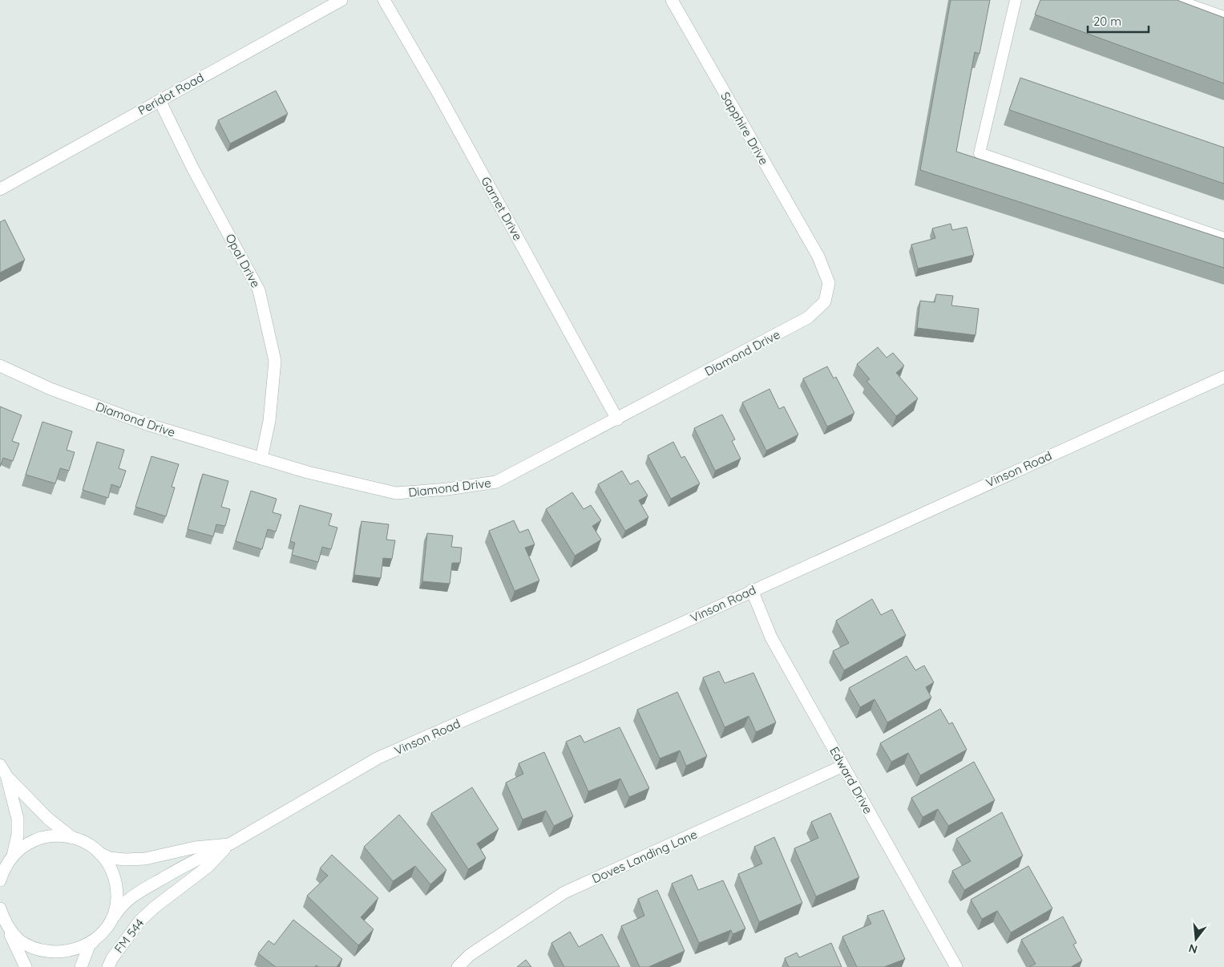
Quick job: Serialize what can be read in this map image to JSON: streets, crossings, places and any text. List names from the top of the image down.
{
  "streets": {
    "street": [
      "Peridot Road",
      "Sapphire Drive",
      "Garnet Drive",
      "Opal Drive",
      "Diamond Drive",
      "Vinson Road",
      "Edward Drive",
      "Doves Landing Lane",
      "FM 544"
    ]
  },
  "crossings": [
    ["Peridot Road", "Opal Drive"],
    ["Sapphire Drive", "Diamond Drive"],
    ["Garnet Drive", "Diamond Drive"],
    ["Opal Drive", "Diamond Drive"],
    ["Vinson Road", "Edward Drive"],
    ["Vinson Road", "FM 544"],
    ["Edward Drive", "Doves Landing Lane"]
  ],
  "scale_bar": "20 m",
  "north": "bottom"
}
